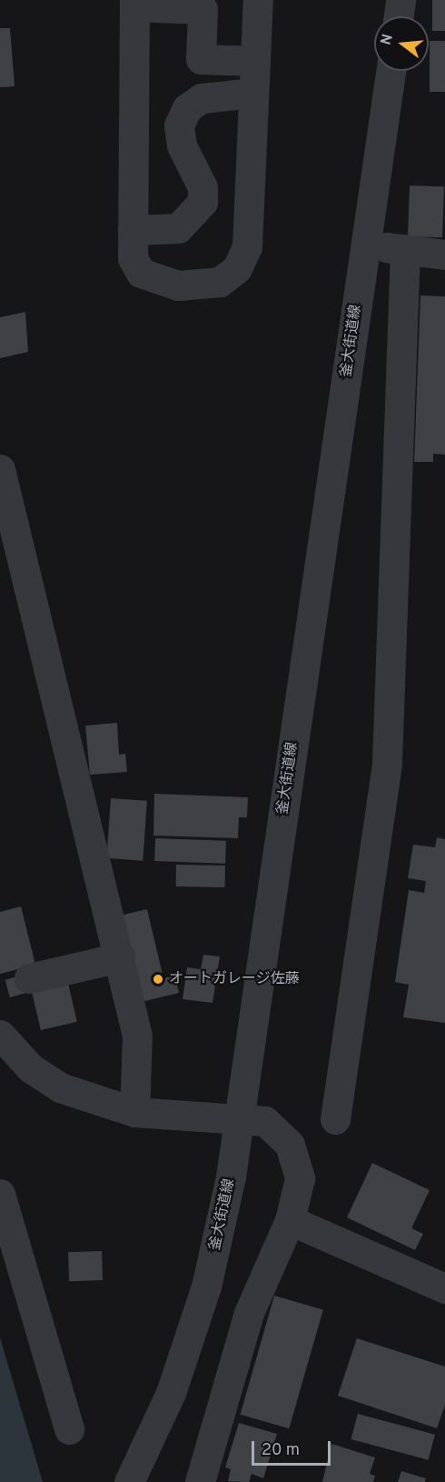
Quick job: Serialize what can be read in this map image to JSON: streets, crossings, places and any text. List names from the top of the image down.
{
  "streets": {
    "street": ["釜大街道線"]
  },
  "places": ["オートガレージ佐藤"],
  "scale_bar": "20 m",
  "north": "left"
}
